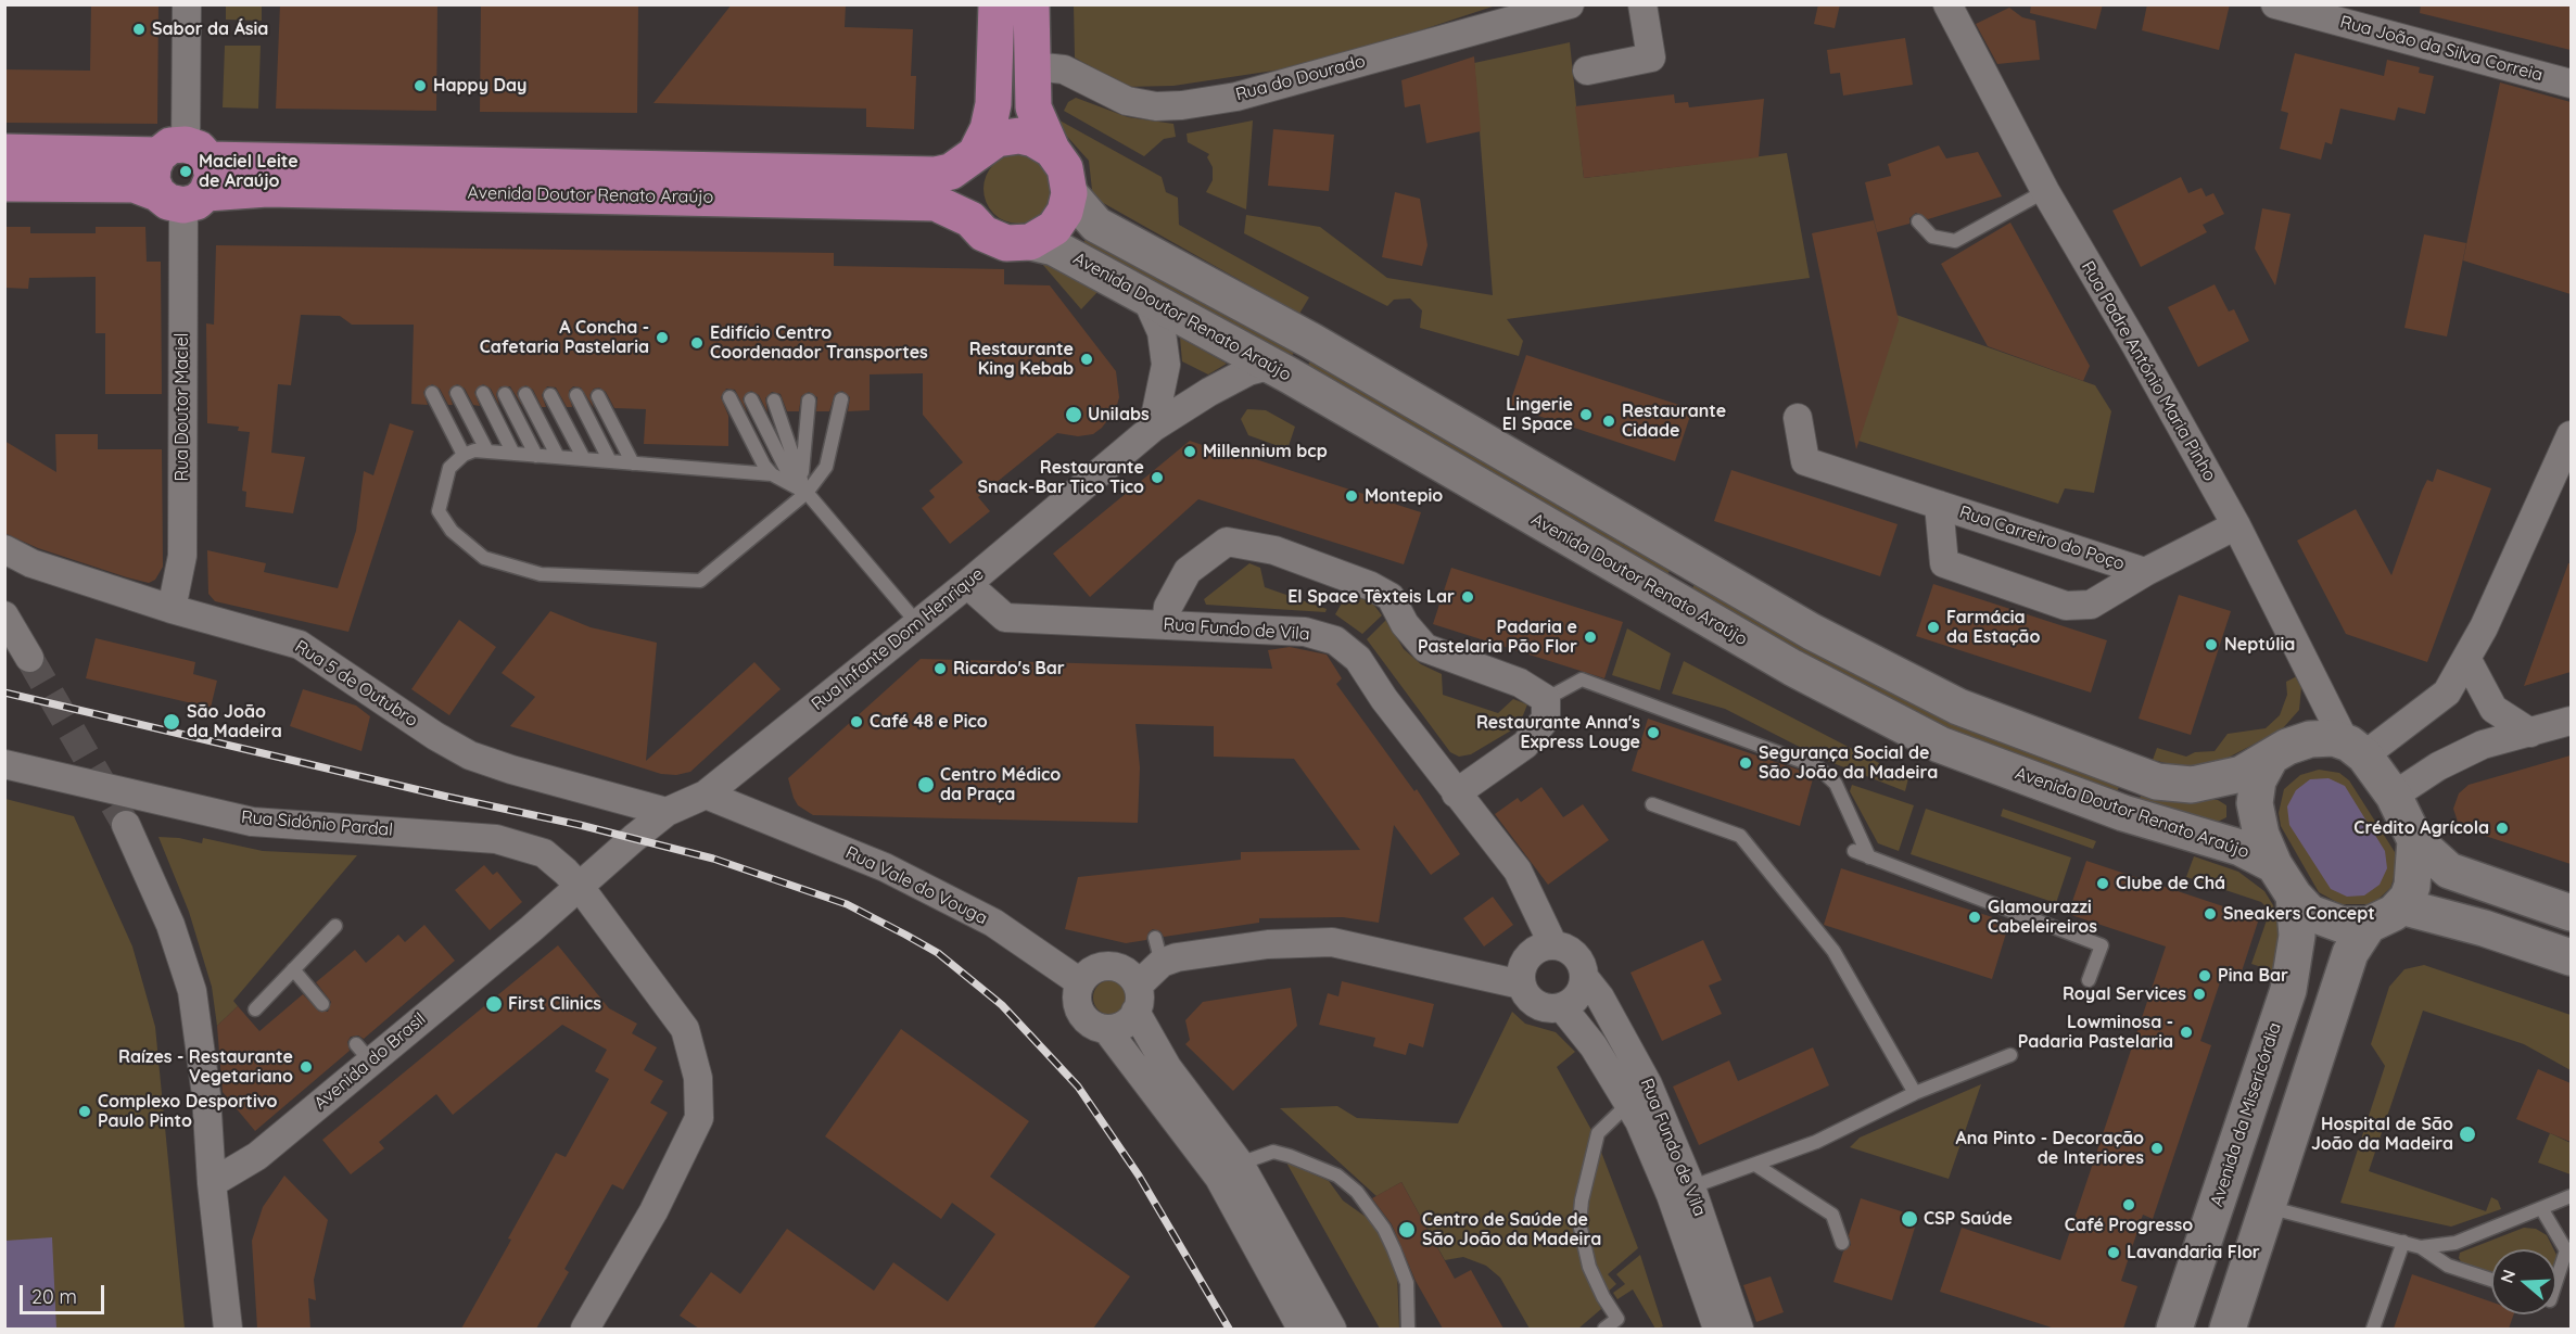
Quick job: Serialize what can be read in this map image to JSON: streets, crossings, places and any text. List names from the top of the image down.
{
  "streets": {
    "main road": ["Avenida Doutor Renato Araújo", "Avenida da Misericórdia"],
    "street": [
      "Rua João da Silva Correia",
      "Rua do Dourado",
      "Rua Padre António Maria Pinho",
      "Rua Doutor Maciel",
      "Rua Carreiro do Poço",
      "Rua Fundo de Vila",
      "Rua Infante Dom Henrique",
      "Rua 5 de Outubro",
      "Rua Sidónio Pardal",
      "Rua Vale do Vouga",
      "Avenida do Brasil"
    ]
  },
  "crossings": [
    ["Avenida Doutor Renato Araújo", "Rua Padre António Maria Pinho"],
    ["Avenida Doutor Renato Araújo", "Rua Doutor Maciel"],
    ["Avenida Doutor Renato Araújo", "Rua Infante Dom Henrique"],
    ["Avenida Doutor Renato Araújo", "Avenida da Misericórdia"],
    ["Rua Padre António Maria Pinho", "Rua Carreiro do Poço"],
    ["Rua Padre António Maria Pinho", "Avenida da Misericórdia"],
    ["Rua Doutor Maciel", "Rua 5 de Outubro"],
    ["Rua Fundo de Vila", "Rua Infante Dom Henrique"],
    ["Rua Infante Dom Henrique", "Rua 5 de Outubro"],
    ["Rua Infante Dom Henrique", "Rua Vale do Vouga"],
    ["Rua Infante Dom Henrique", "Avenida do Brasil"],
    ["Rua Sidónio Pardal", "Avenida do Brasil"]
  ],
  "places": [
    "Sabor da Ásia",
    "Happy Day",
    "Maciel Leite de Araújo",
    "A Concha - Cafetaria Pastelaria",
    "Edifício Centro Coordenador Transportes",
    "Restaurante King Kebab",
    "Unilabs",
    "Lingerie El Space",
    "Restaurante Cidade",
    "Millennium bcp",
    "Restaurante Snack-Bar Tico Tico",
    "Montepio",
    "El Space Têxteis Lar",
    "Farmácia da Estação",
    "Padaria e Pastelaria Pão Flor",
    "Neptúlia",
    "Ricardo's Bar",
    "São João da Madeira",
    "Café 48 e Pico",
    "Restaurante Anna's Express Louge",
    "Segurança Social de São João da Madeira",
    "Centro Médico da Praça",
    "Crédito Agrícola",
    "Clube de Chá",
    "Sneakers Concept",
    "Glamourazzi Cabeleireiros",
    "Pina Bar",
    "Royal Services",
    "First Clinics",
    "Lowminosa - Padaria Pastelaria",
    "Raízes - Restaurante Vegetariano",
    "Complexo Desportivo Paulo Pinto",
    "Hospital de São João da Madeira",
    "Ana Pinto - Decoração de Interiores",
    "Café Progresso",
    "CSP Saúde",
    "Centro de Saúde de São João da Madeira",
    "Lavandaria Flor"
  ],
  "scale_bar": "20 m",
  "north": "left"
}
